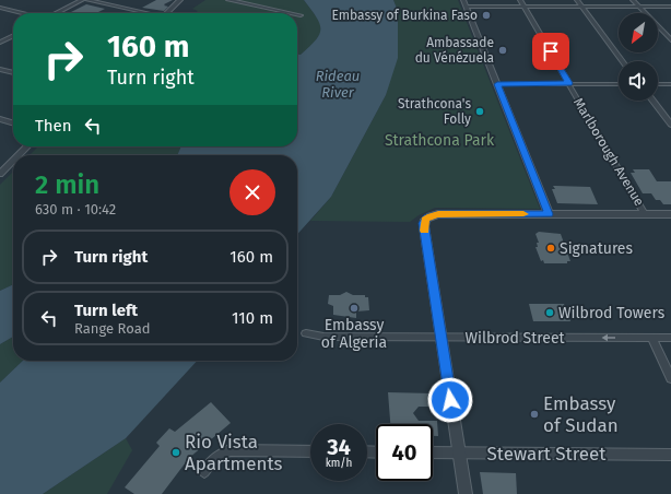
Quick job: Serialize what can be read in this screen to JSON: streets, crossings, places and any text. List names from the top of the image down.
{
  "streets": {
    "street": ["Marlborough Avenue", "Wilbrod Street", "Stewart Street"]
  },
  "one_way": ["Wilbrod Street"],
  "water": ["Rideau River"],
  "parks": ["Strathcona Park"],
  "places": [
    "Embassy of Burkina Faso",
    "Ambassade du Vénézuela",
    "Strathcona's Folly",
    "Signatures",
    "Embassy of Algeria",
    "Wilbrod Towers",
    "Embassy of Sudan",
    "Rio Vista Apartments"
  ],
  "north": "bottom left",
  "page": {
    "turn": ["160 m", "Turn right"],
    "then": "Then",
    "heading": ["2 min", "630 m · 10:42"],
    "list": [
      {
        "name": "Turn right",
        "value": "160 m"
      },
      {
        "name": "Turn left",
        "note": "Range Road",
        "value": "110 m"
      }
    ],
    "speed": "34 km/h",
    "limit": "40"
  }
}
